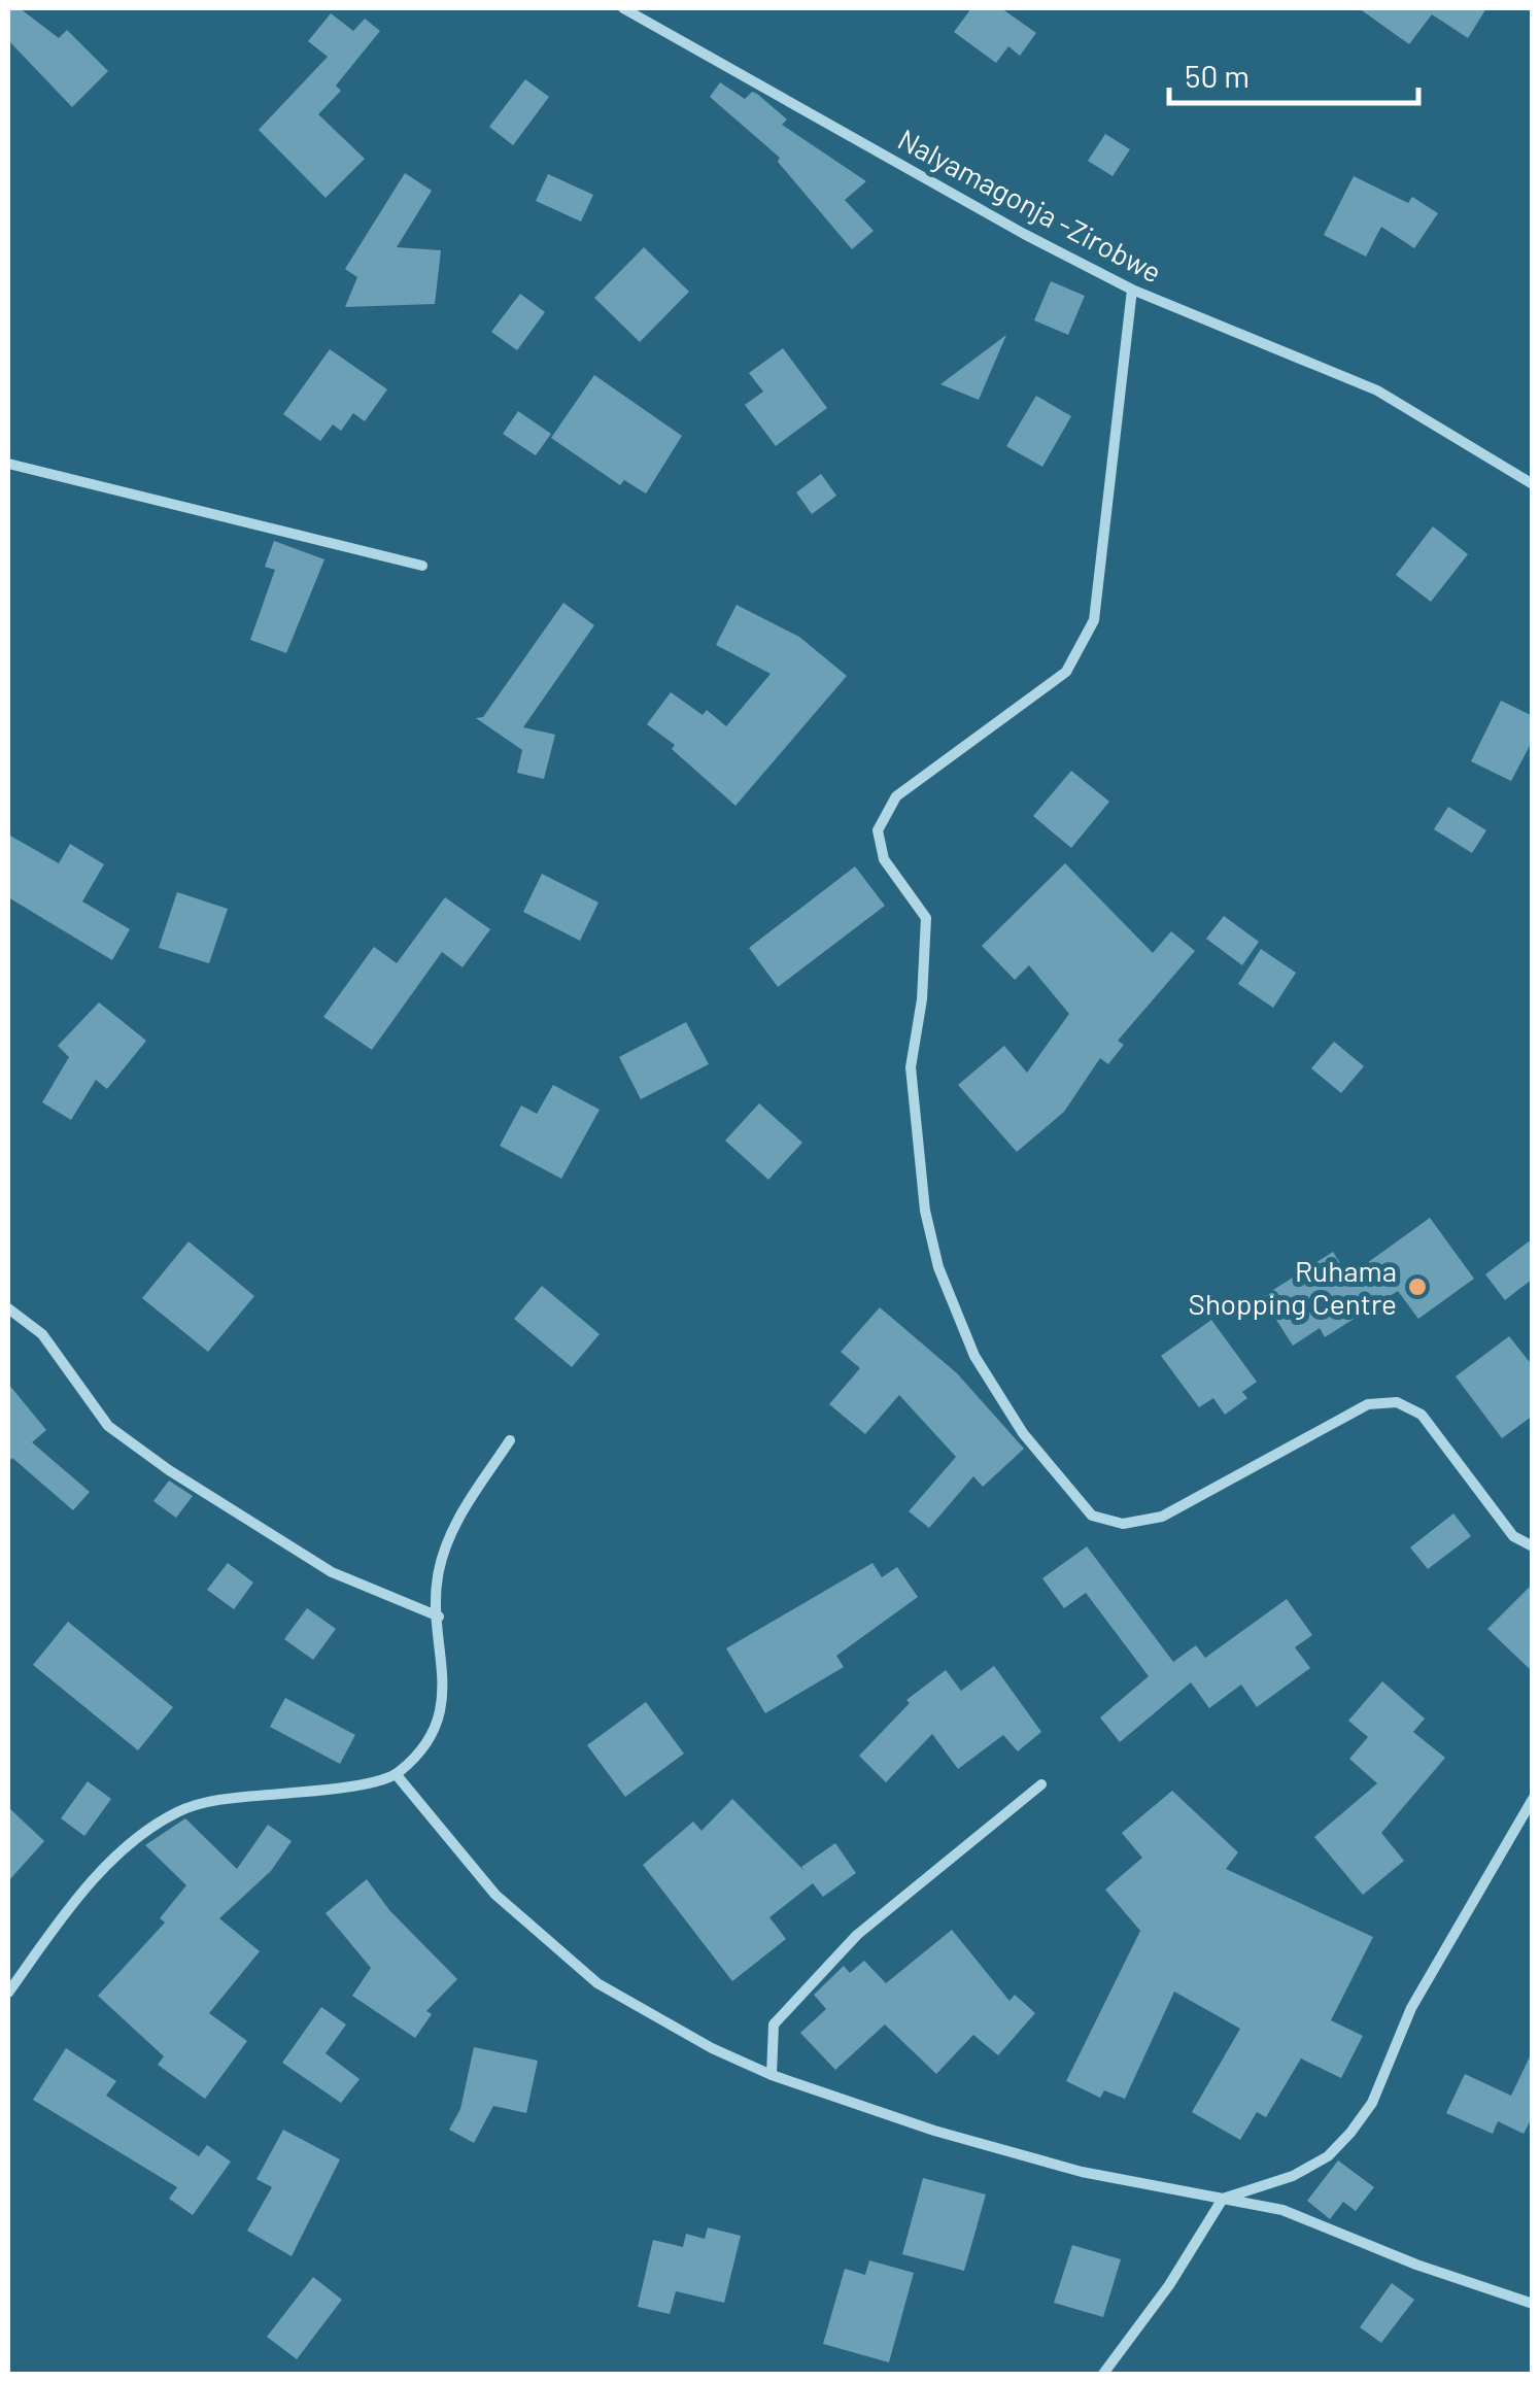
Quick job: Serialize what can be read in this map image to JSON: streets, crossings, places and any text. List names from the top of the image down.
{
  "streets": {
    "street": ["Nalyamagonja -Zirobwe"]
  },
  "places": ["Ruhama Shopping Centre"],
  "scale_bar": "50 m"
}
